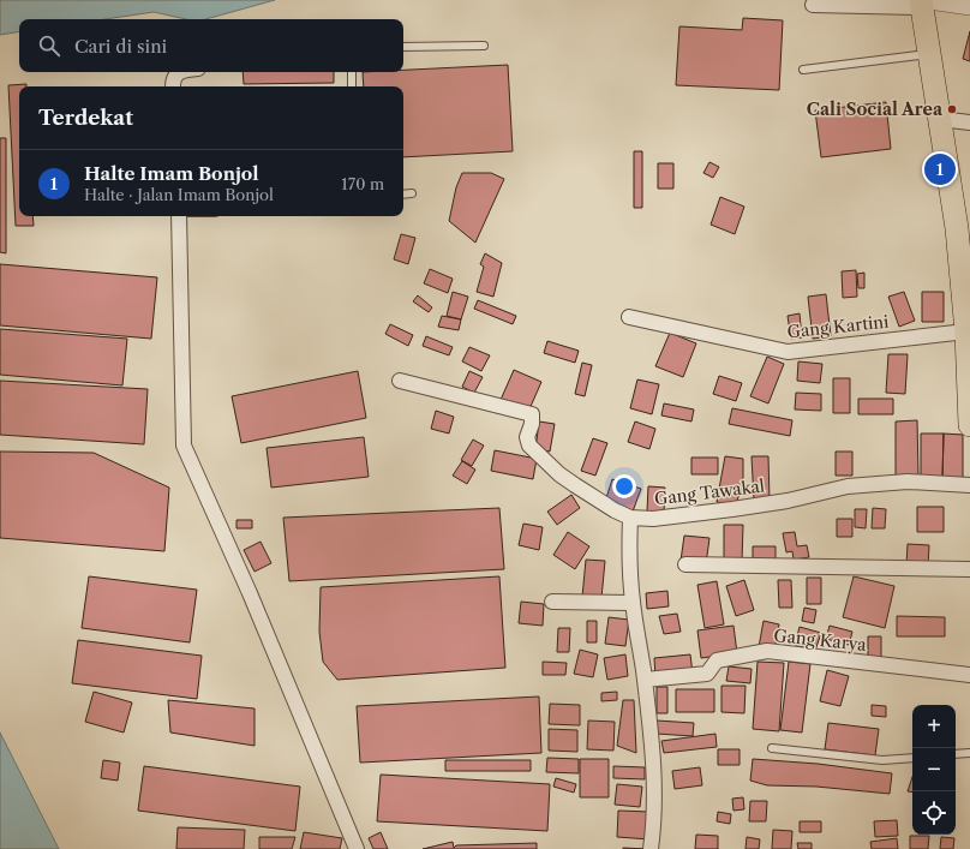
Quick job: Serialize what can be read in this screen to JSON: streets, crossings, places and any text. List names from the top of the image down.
{
  "streets": {
    "street": ["Gang Kartini", "Gang Tawakal", "Gang Karya"]
  },
  "places": ["Cali Social Area"],
  "page": {
    "search": "Cari di sini",
    "heading": "Terdekat",
    "list": [
      {
        "mark": "1",
        "name": "Halte Imam Bonjol",
        "note": "Halte · Jalan Imam Bonjol",
        "value": "170 m"
      }
    ],
    "pins": "1",
    "map_buttons": ["+", "−"]
  }
}
